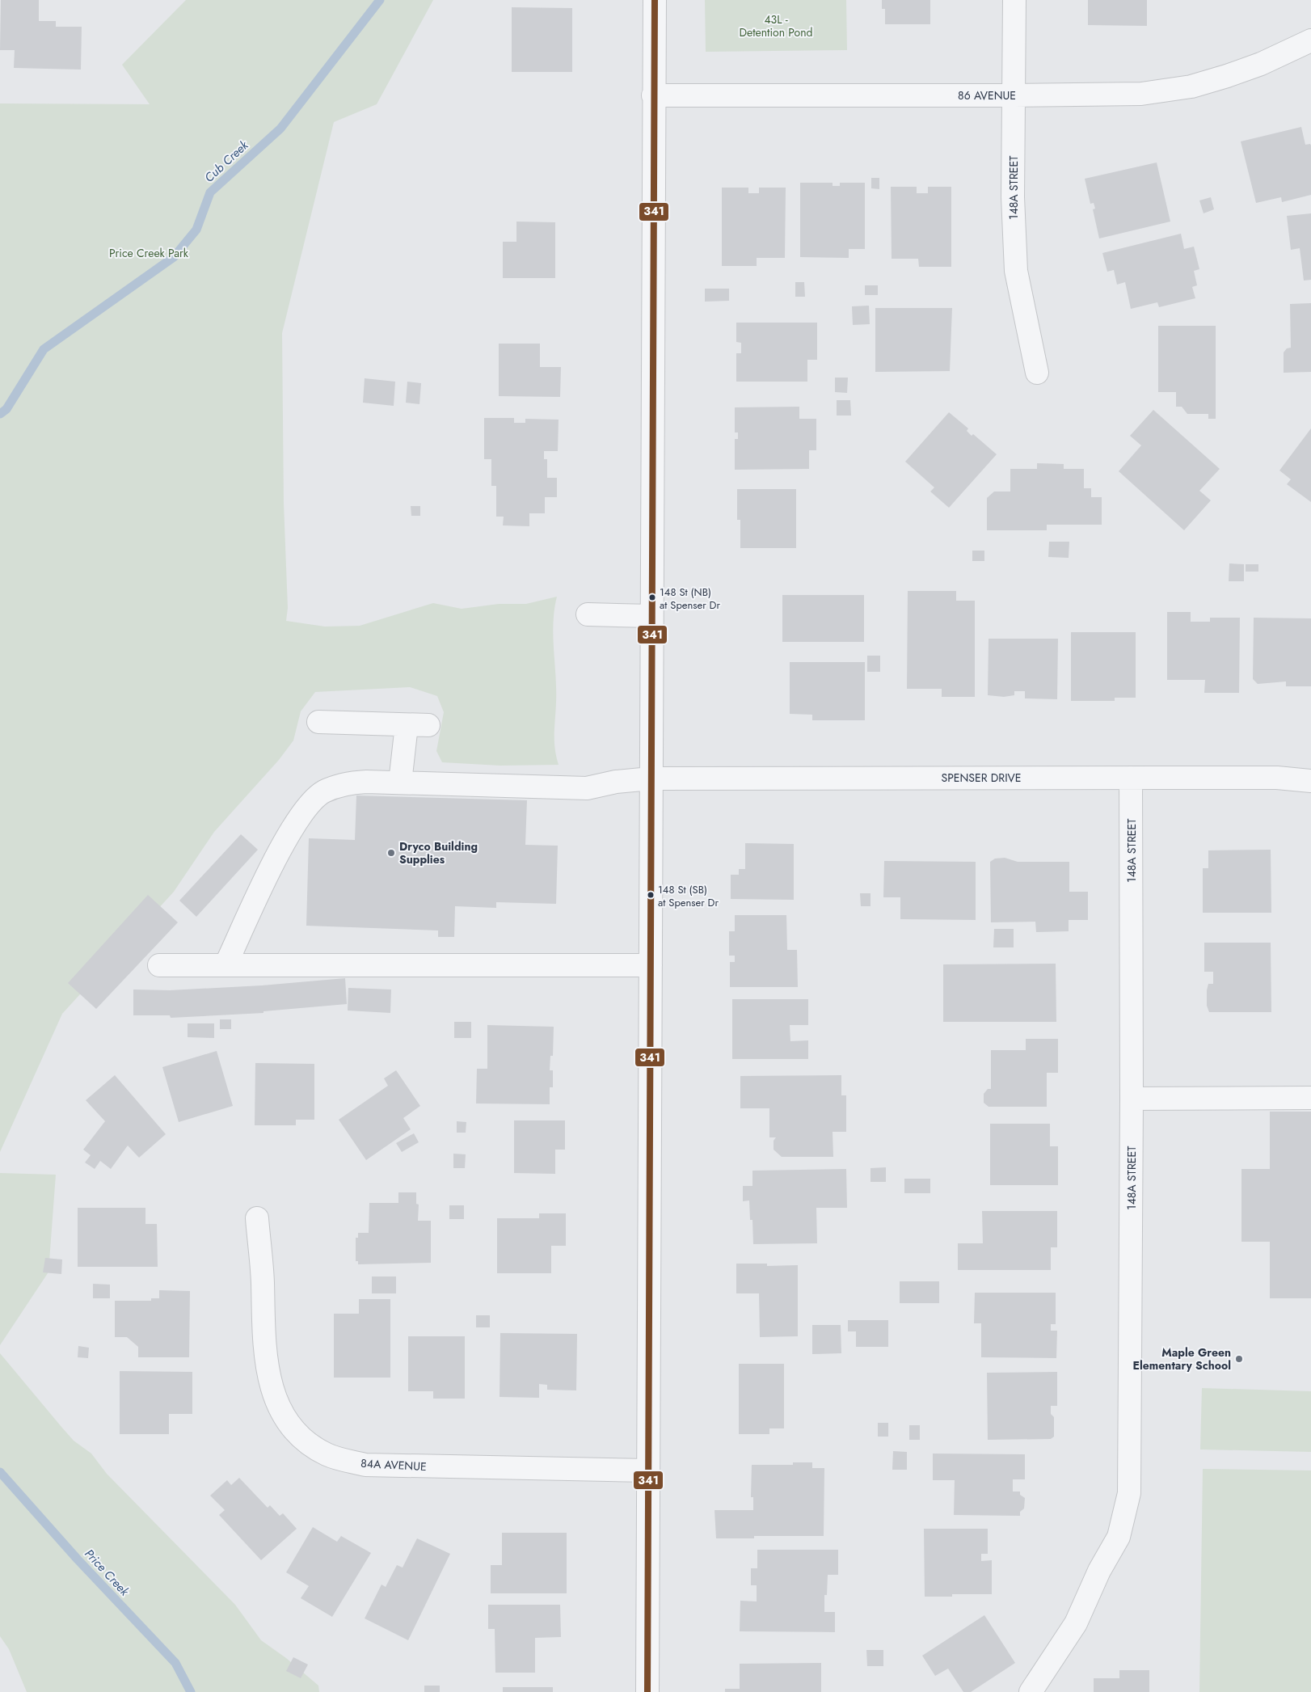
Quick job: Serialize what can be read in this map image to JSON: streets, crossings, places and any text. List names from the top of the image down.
{
  "streets": {
    "street": [
      "86 AVENUE",
      "148A STREET",
      "SPENSER DRIVE",
      "84A AVENUE"
    ]
  },
  "crossings": [
    ["86 AVENUE", "148A STREET"],
    ["148A STREET", "SPENSER DRIVE"]
  ],
  "water": ["Cub Creek", "Price Creek"],
  "parks": ["43L - Detention Pond", "Price Creek Park"],
  "places": [
    "148 St (NB) at Spenser Dr",
    "Dryco Building Supplies",
    "148 St (SB) at Spenser Dr",
    "Maple Green Elementary School"
  ],
  "lines": ["transit line 341"]
}
